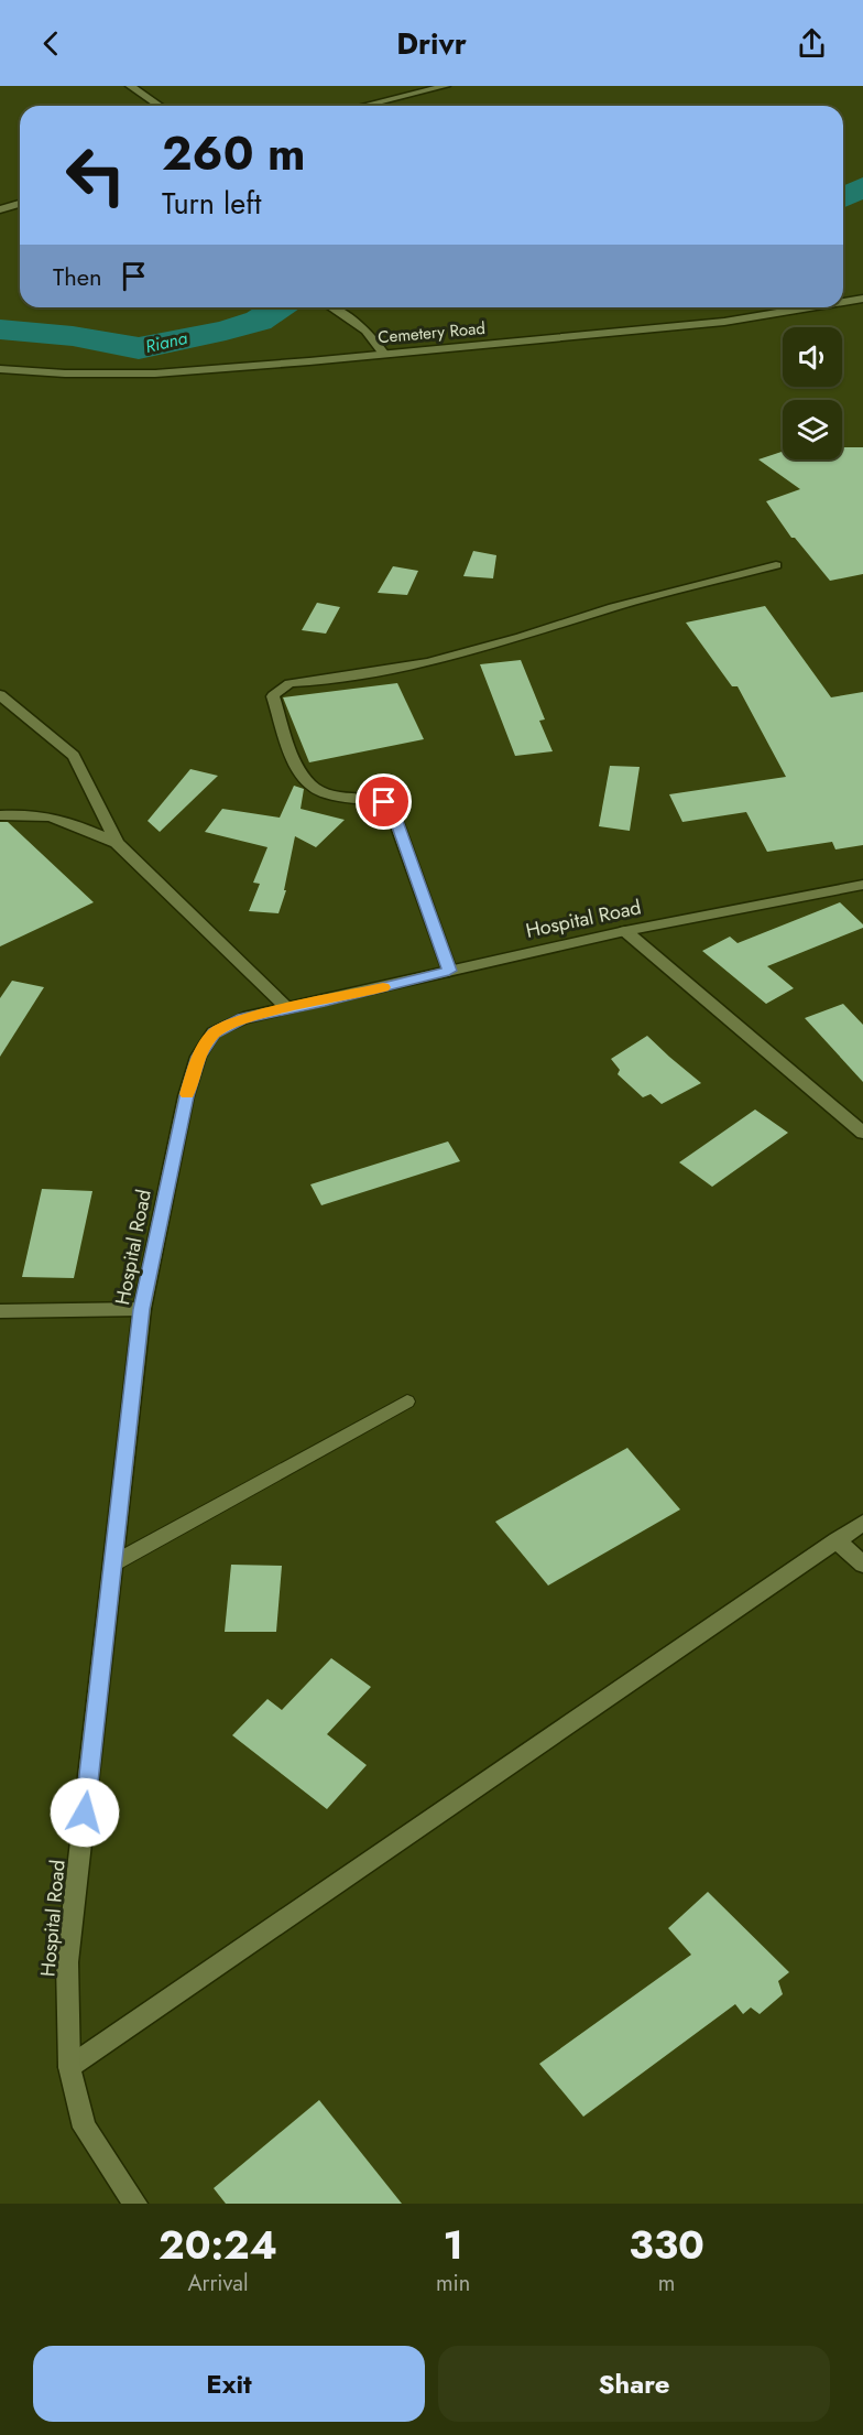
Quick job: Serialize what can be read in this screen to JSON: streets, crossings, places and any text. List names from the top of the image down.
{
  "streets": {
    "street": ["Cemetery Road", "Hospital Road"]
  },
  "water": ["Riana"],
  "page": {
    "header": "Drivr",
    "turn": ["260 m", "Turn left"],
    "then": "Then",
    "eta": [
      "20:24",
      "Arrival",
      "1",
      "min",
      "330",
      "m"
    ],
    "buttons": ["Exit", "Share"]
  }
}
